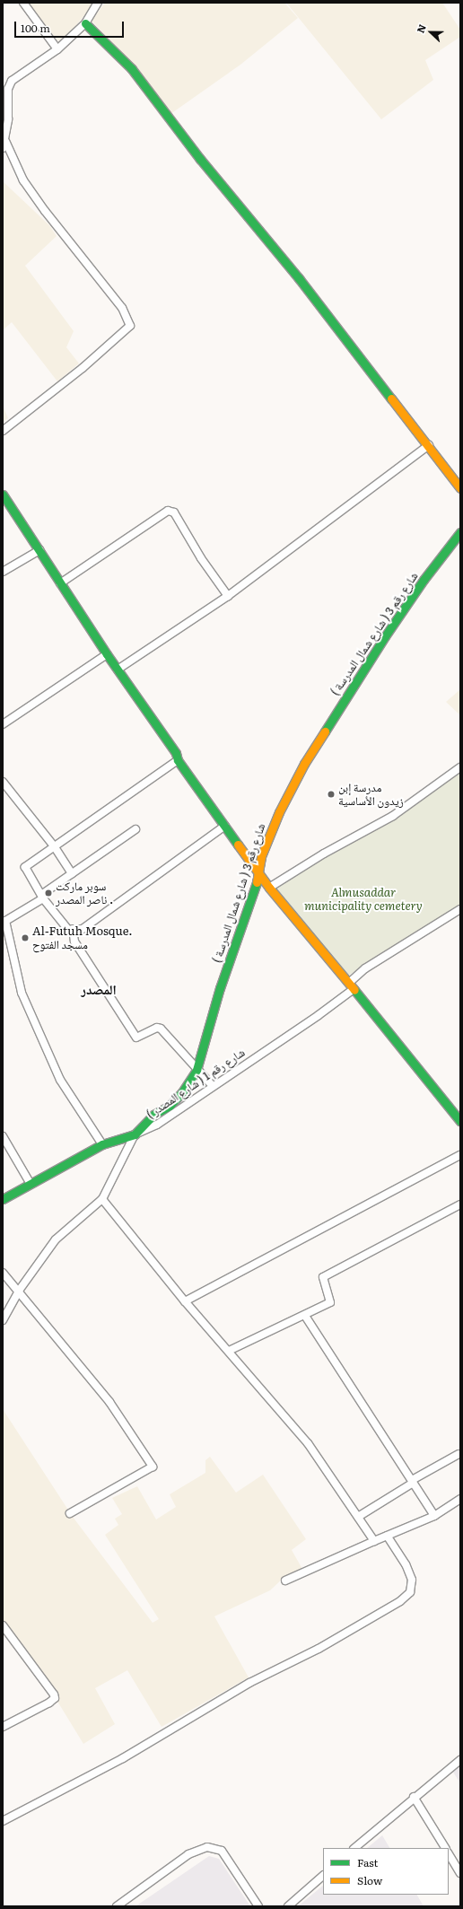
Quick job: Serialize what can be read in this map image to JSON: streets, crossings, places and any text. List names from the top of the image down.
{
  "streets": {
    "street": ["شارع رقم 3 ( شارع شمال المدرسة )", "شارع رقم 1 ( شارع المصدر )"]
  },
  "crossings": [
    ["شارع رقم 3 ( شارع شمال المدرسة )", "شارع رقم 1 ( شارع المصدر )"]
  ],
  "districts": ["المصدر"],
  "parks": ["Almusaddar municipality cemetery"],
  "places": ["مدرسة إبن زيدون الأساسية", "سوبر ماركت ناصر المصدر .", "Al-Futuh Mosque. مسجد الفتوح"],
  "legend": ["Fast", "Slow"],
  "scale_bar": "100 m",
  "north": "left"
}
